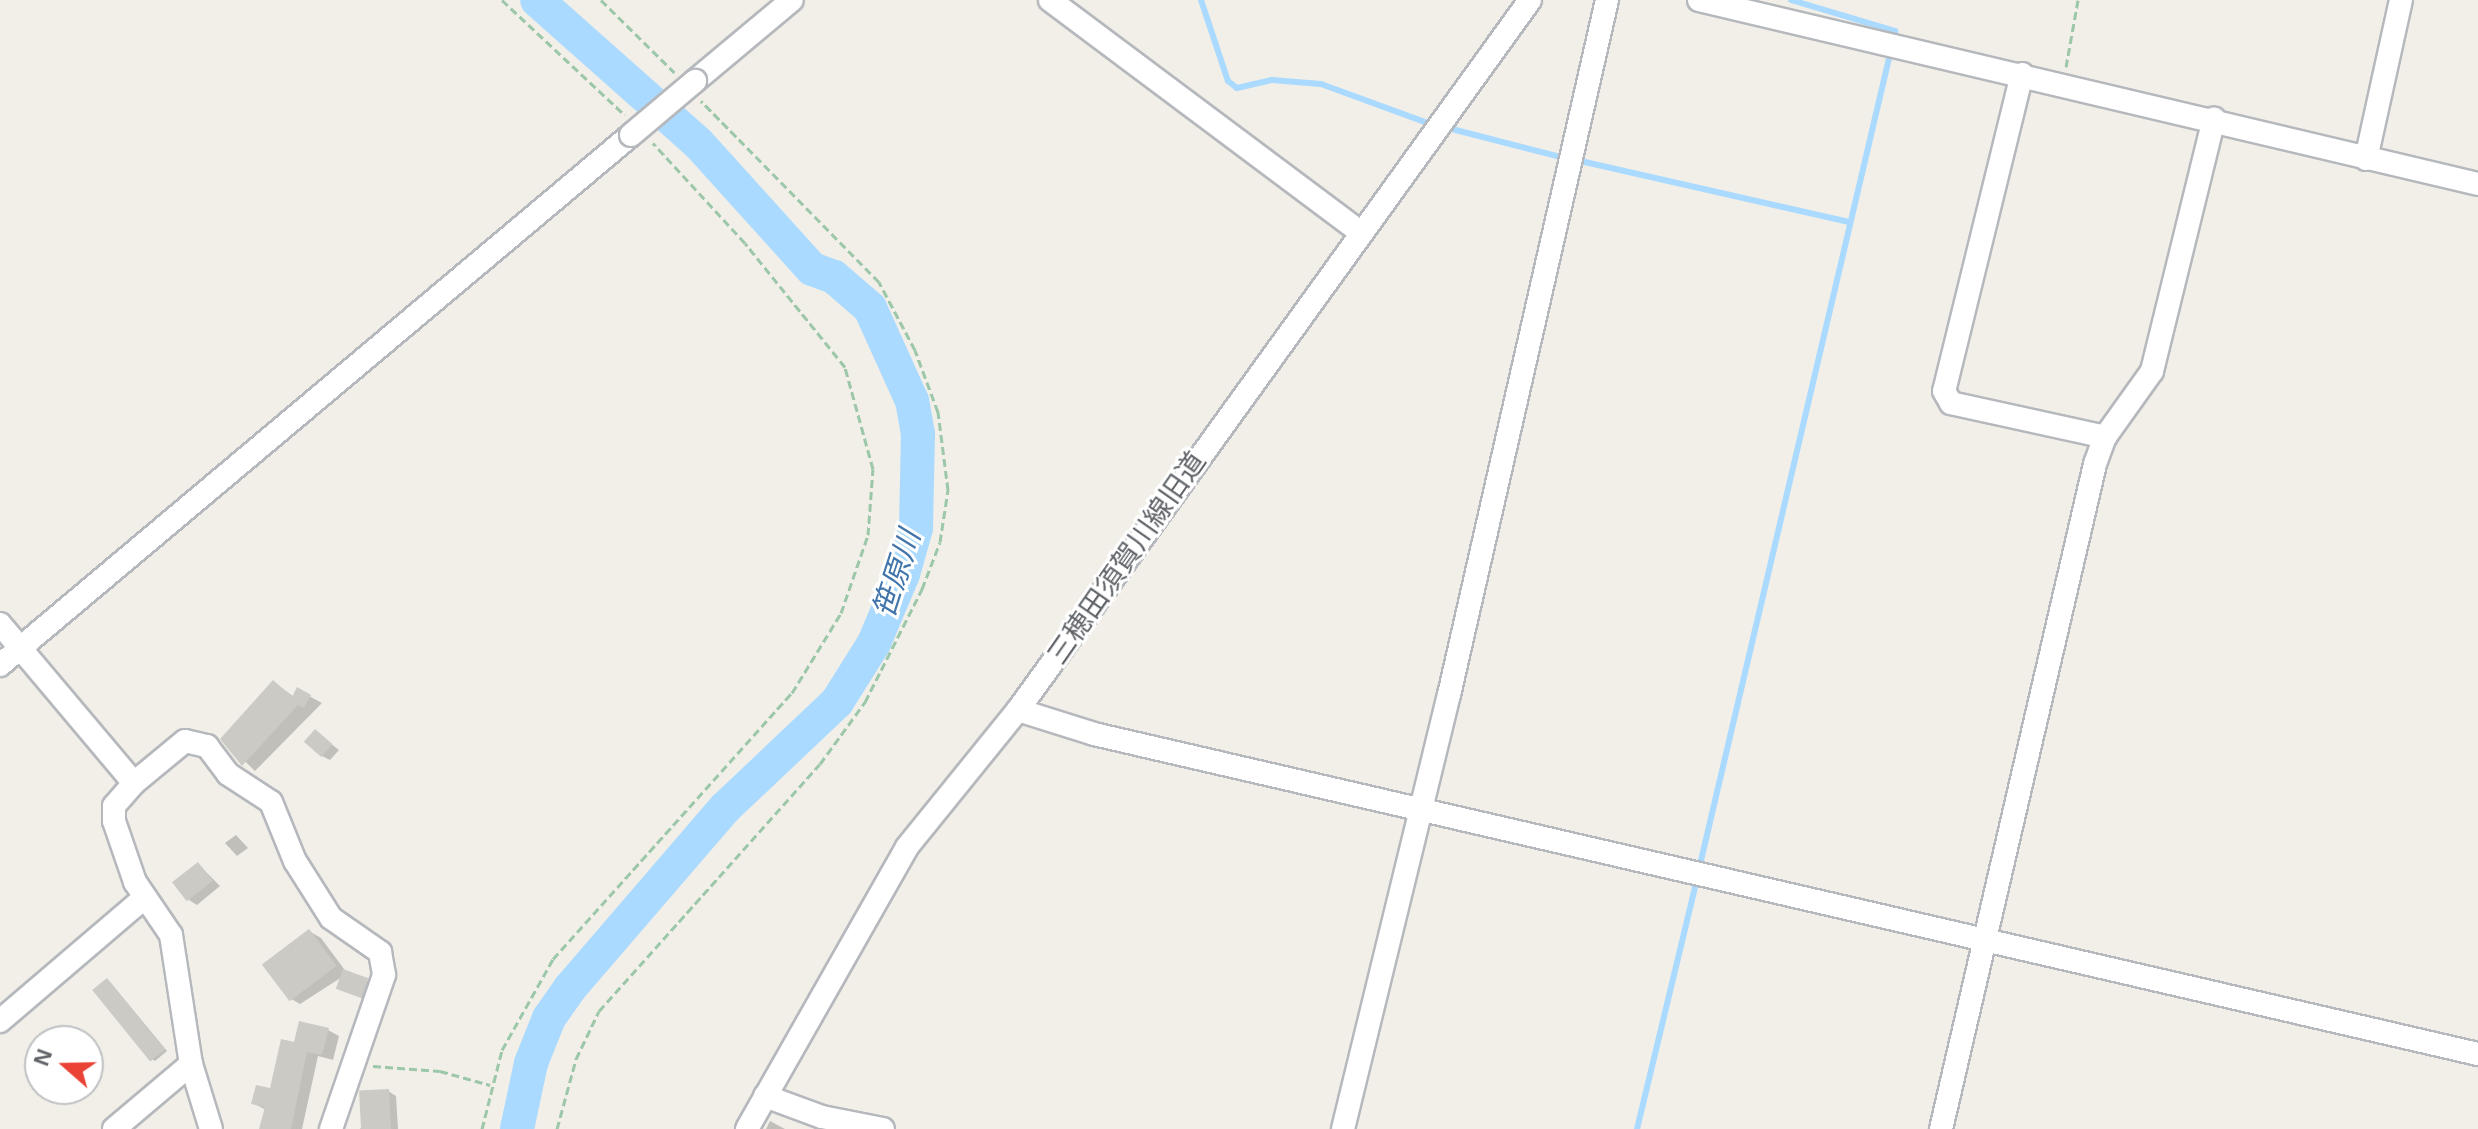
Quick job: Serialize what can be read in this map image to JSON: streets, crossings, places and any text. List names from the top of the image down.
{
  "streets": {
    "street": ["三穂田須賀川線旧道"]
  },
  "water": ["笹原川"],
  "north": "left"
}
